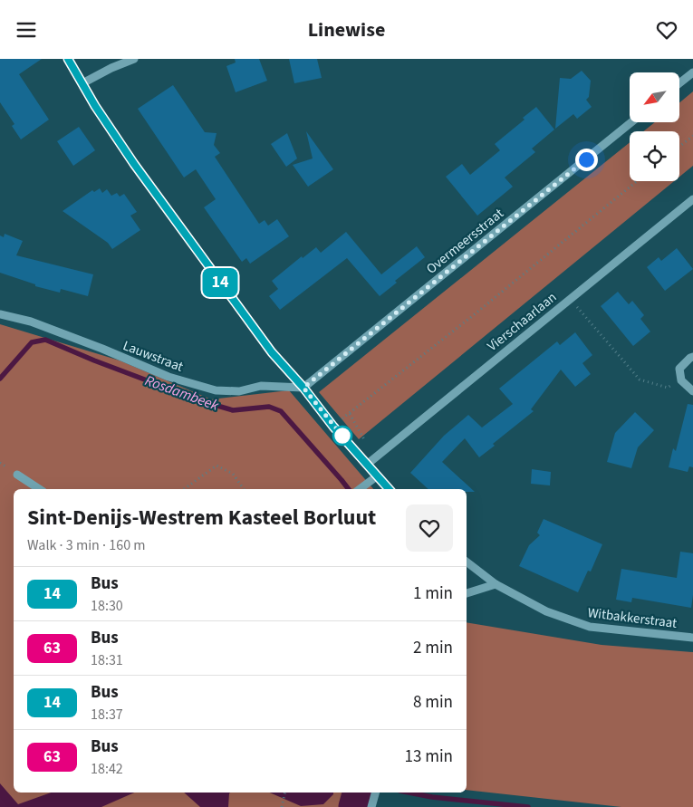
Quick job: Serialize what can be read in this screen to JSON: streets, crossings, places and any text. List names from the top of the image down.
{
  "streets": {
    "street": [
      "Overmeersstraat",
      "Vierschaarlaan",
      "Lauwstraat",
      "Witbakkerstraat"
    ]
  },
  "crossings": [
    ["Overmeersstraat", "Lauwstraat"]
  ],
  "water": ["Rosdambeek"],
  "lines": ["bus line 14"],
  "north": "bottom left",
  "page": {
    "header": "Linewise",
    "on_map": "14",
    "heading": ["Sint-Denijs-Westrem Kasteel Borluut", "Walk · 3 min · 160 m"],
    "list": [
      {
        "mark": "14",
        "name": "Bus",
        "note": "18:30",
        "value": "1 min"
      },
      {
        "mark": "63",
        "name": "Bus",
        "note": "18:31",
        "value": "2 min"
      },
      {
        "mark": "14",
        "name": "Bus",
        "note": "18:37",
        "value": "8 min"
      },
      {
        "mark": "63",
        "name": "Bus",
        "note": "18:42",
        "value": "13 min"
      }
    ]
  }
}
